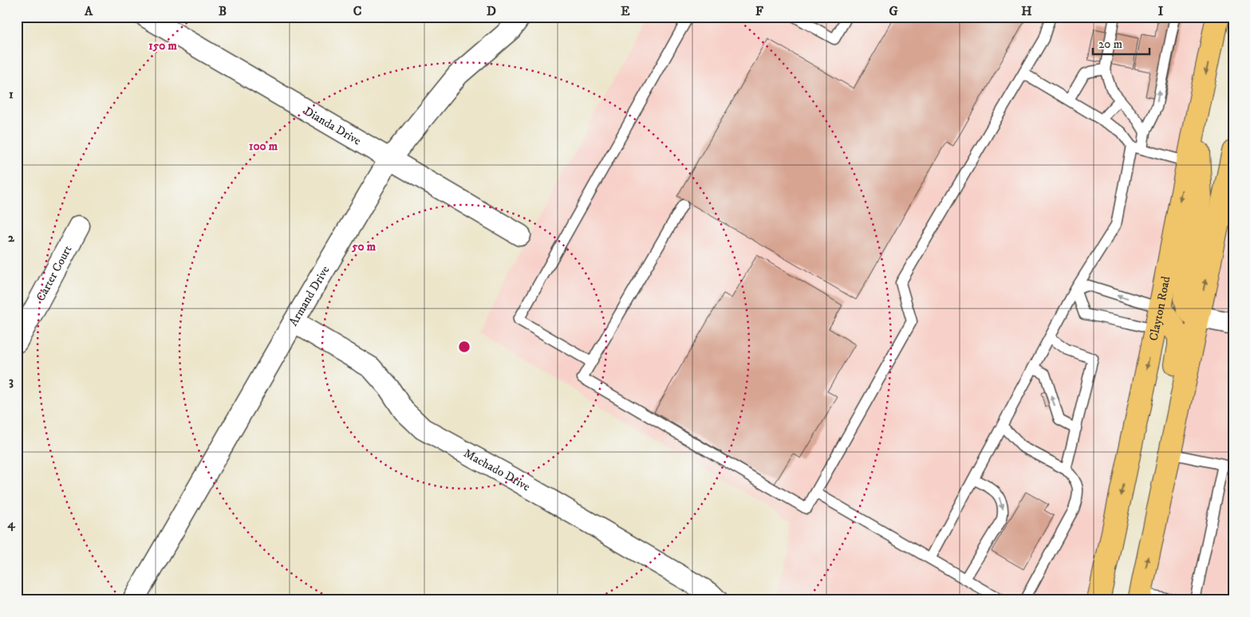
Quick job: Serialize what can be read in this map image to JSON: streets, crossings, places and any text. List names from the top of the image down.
{
  "streets": {
    "main road": ["Clayton Road"],
    "street": [
      "Dianda Drive",
      "Carter Court",
      "Armand Drive",
      "Machado Drive"
    ]
  },
  "crossings": [
    ["Dianda Drive", "Armand Drive"],
    ["Armand Drive", "Machado Drive"]
  ],
  "scale_bar": "20 m",
  "grid": {
    "columns": [
      "A",
      "B",
      "C",
      "D",
      "E",
      "F",
      "G",
      "H",
      "I"
    ],
    "rows": [
      "1",
      "2",
      "3",
      "4"
    ]
  },
  "rings": ["150 m", "100 m", "50 m"]
}
